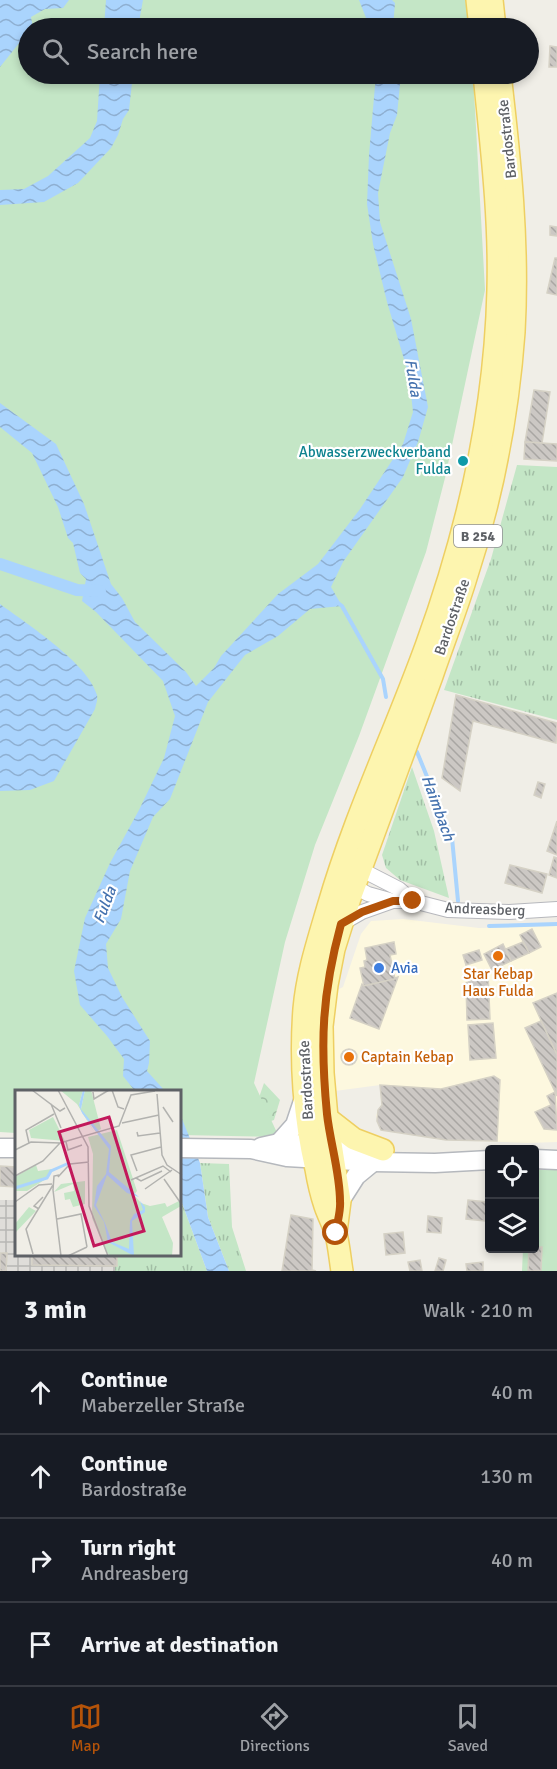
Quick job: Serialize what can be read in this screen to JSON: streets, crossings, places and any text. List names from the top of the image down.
{
  "streets": {
    "main road": ["Bardostraße", "B 254"],
    "street": ["Andreasberg"]
  },
  "crossings": [
    ["Bardostraße", "B 254"],
    ["Bardostraße", "Andreasberg"]
  ],
  "water": ["Fulda", "Haimbach"],
  "places": [
    "Abwasserzweckverband Fulda",
    "Star Kebap Haus Fulda",
    "Avia",
    "Captain Kebap"
  ],
  "page": {
    "search": "Search here",
    "heading": ["3 min", "Walk · 210 m"],
    "list": [
      ["Continue", "Maberzeller Straße", "40 m"],
      ["Continue", "Bardostraße", "130 m"],
      ["Turn right", "Andreasberg", "40 m"],
      "Arrive at destination"
    ],
    "nav": ["Map", "Directions", "Saved"]
  }
}
